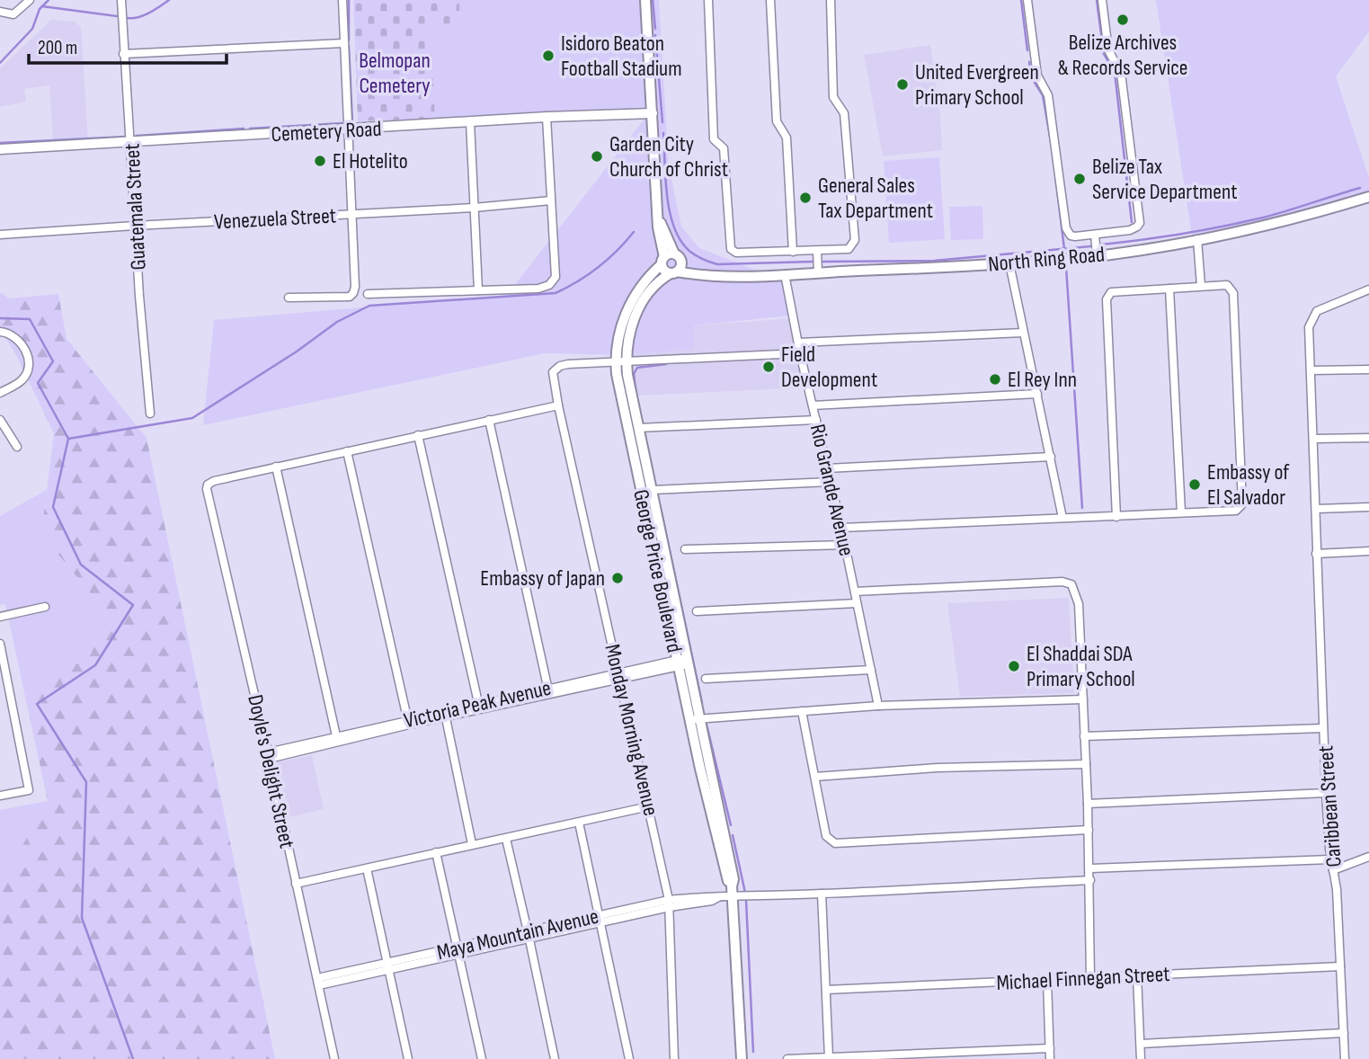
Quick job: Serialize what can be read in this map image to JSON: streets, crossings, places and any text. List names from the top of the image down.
{
  "streets": {
    "main road": ["North Ring Road", "George Price Boulevard"],
    "street": [
      "Cemetery Road",
      "Guatemala Street",
      "Venezuela Street",
      "Rio Grande Avenue",
      "Victoria Peak Avenue",
      "Monday Morning Avenue",
      "Doyle's Delight Street",
      "Caribbean Street",
      "Maya Mountain Avenue",
      "Michael Finnegan Street"
    ]
  },
  "crossings": [
    ["Cemetery Road", "Guatemala Street"],
    ["Guatemala Street", "Venezuela Street"],
    ["North Ring Road", "Rio Grande Avenue"],
    ["North Ring Road", "George Price Boulevard"],
    ["George Price Boulevard", "Victoria Peak Avenue"],
    ["George Price Boulevard", "Monday Morning Avenue"],
    ["George Price Boulevard", "Maya Mountain Avenue"],
    ["Victoria Peak Avenue", "Monday Morning Avenue"],
    ["Victoria Peak Avenue", "Doyle's Delight Street"],
    ["Monday Morning Avenue", "Maya Mountain Avenue"],
    ["Doyle's Delight Street", "Maya Mountain Avenue"],
    ["Caribbean Street", "Michael Finnegan Street"]
  ],
  "parks": ["Belmopan Cemetery"],
  "places": [
    "Belize Archives & Records Service",
    "Isidoro Beaton Football Stadium",
    "United Evergreen Primary School",
    "Garden City Church of Christ",
    "El Hotelito",
    "Belize Tax Service Department",
    "General Sales Tax Department",
    "Field Development",
    "El Rey Inn",
    "Embassy of El Salvador",
    "Embassy of Japan",
    "El Shaddai SDA Primary School"
  ],
  "scale_bar": "200 m"
}
